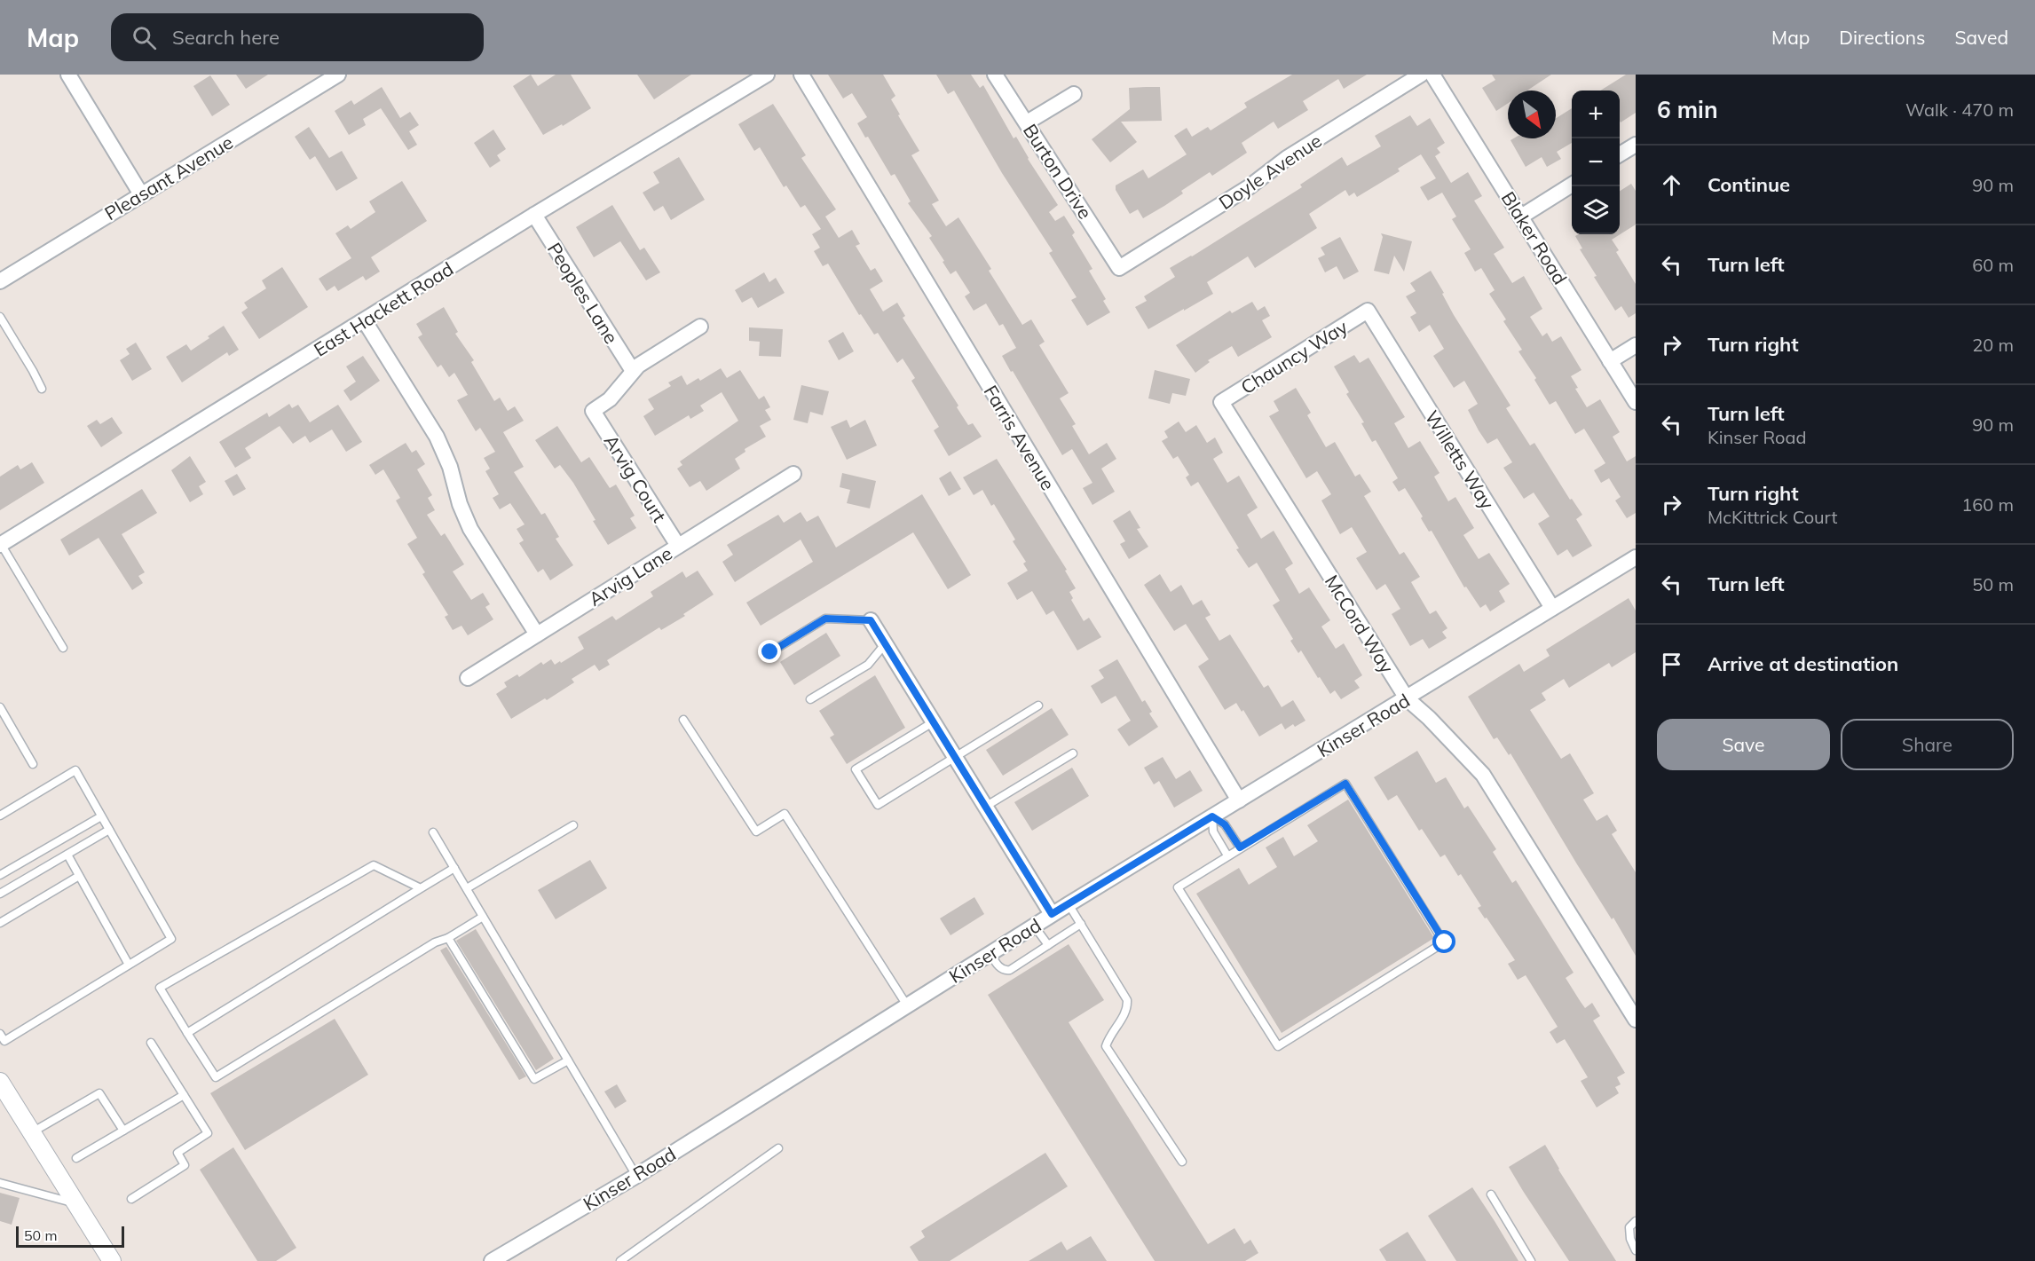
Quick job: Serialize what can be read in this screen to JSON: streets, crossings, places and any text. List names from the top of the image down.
{
  "streets": {
    "street": [
      "Burton Drive",
      "Doyle Avenue",
      "Pleasant Avenue",
      "Blaker Road",
      "Peoples Lane",
      "East Hackett Road",
      "Chauncy Way",
      "Farris Avenue",
      "Willetts Way",
      "Arvig Court",
      "Arvig Lane",
      "McCord Way",
      "Kinser Road"
    ]
  },
  "crossings": [
    ["Burton Drive", "Doyle Avenue"],
    ["Peoples Lane", "East Hackett Road"],
    ["Peoples Lane", "Arvig Court"],
    ["Chauncy Way", "Willetts Way"],
    ["Chauncy Way", "McCord Way"],
    ["Farris Avenue", "Kinser Road"],
    ["Willetts Way", "Kinser Road"],
    ["Arvig Court", "Arvig Lane"],
    ["McCord Way", "Kinser Road"]
  ],
  "scale_bar": "50 m",
  "north": "bottom right",
  "page": {
    "header": "Map",
    "search": "Search here",
    "nav": ["Map", "Directions", "Saved"],
    "heading": ["6 min", "Walk · 470 m"],
    "map_buttons": ["+", "−"],
    "list": [
      ["Continue", "90 m"],
      ["Turn left", "60 m"],
      ["Turn right", "20 m"],
      ["Turn left", "Kinser Road", "90 m"],
      ["Turn right", "McKittrick Court", "160 m"],
      ["Turn left", "50 m"],
      "Arrive at destination"
    ],
    "buttons": ["Save", "Share"],
    "scale": "50 m"
  }
}
